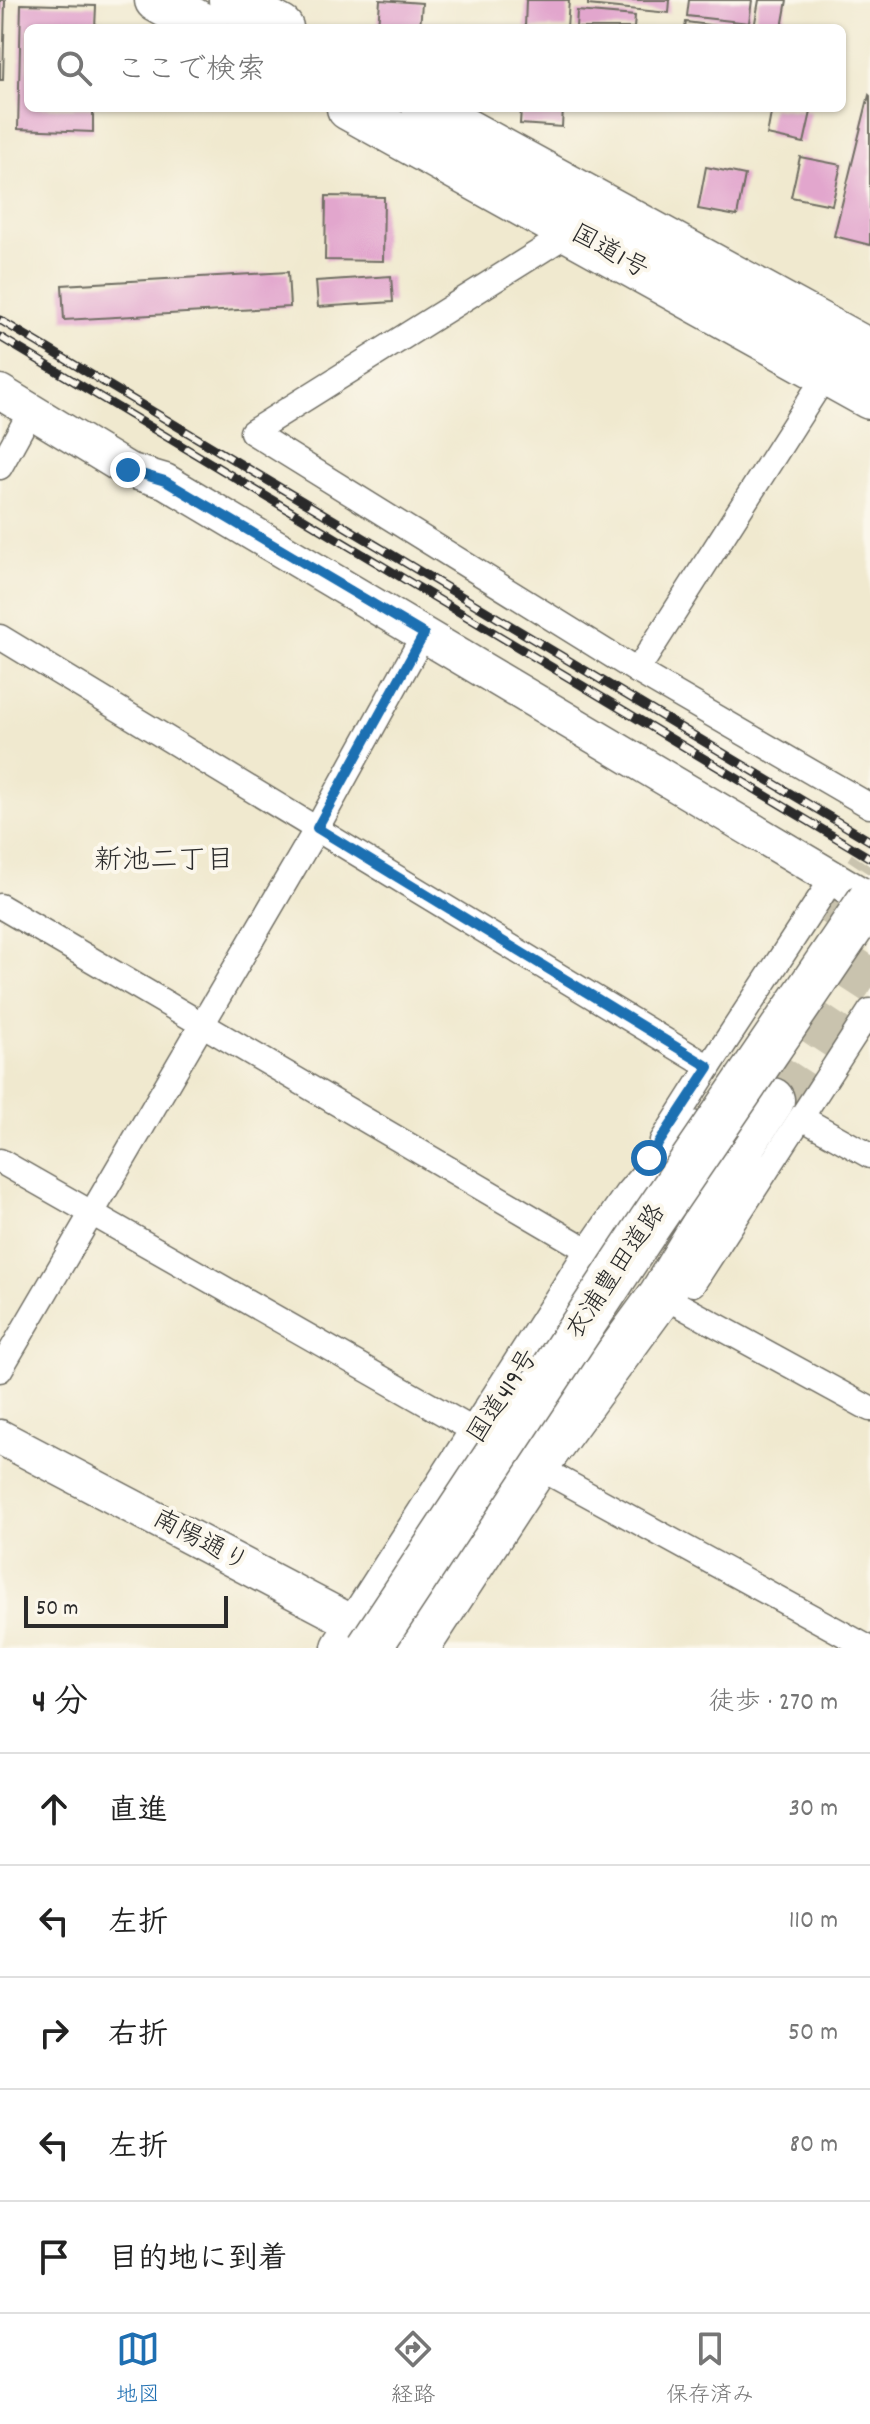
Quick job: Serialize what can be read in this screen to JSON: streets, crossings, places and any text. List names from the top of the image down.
{
  "streets": {
    "highway": ["国道1号", "衣浦豊田道路", "国道419号"],
    "street": ["南陽通り"]
  },
  "crossings": [
    ["衣浦豊田道路", "国道419号"],
    ["衣浦豊田道路", "南陽通り"],
    ["国道419号", "南陽通り"]
  ],
  "districts": ["新池二丁目"],
  "scale_bar": "50 m",
  "page": {
    "search": "ここで検索",
    "scale": "50 m",
    "heading": ["4 分", "徒歩 · 270 m"],
    "list": [
      ["直進", "30 m"],
      ["左折", "110 m"],
      ["右折", "50 m"],
      ["左折", "80 m"],
      "目的地に到着"
    ],
    "nav": ["地図", "経路", "保存済み"]
  }
}
